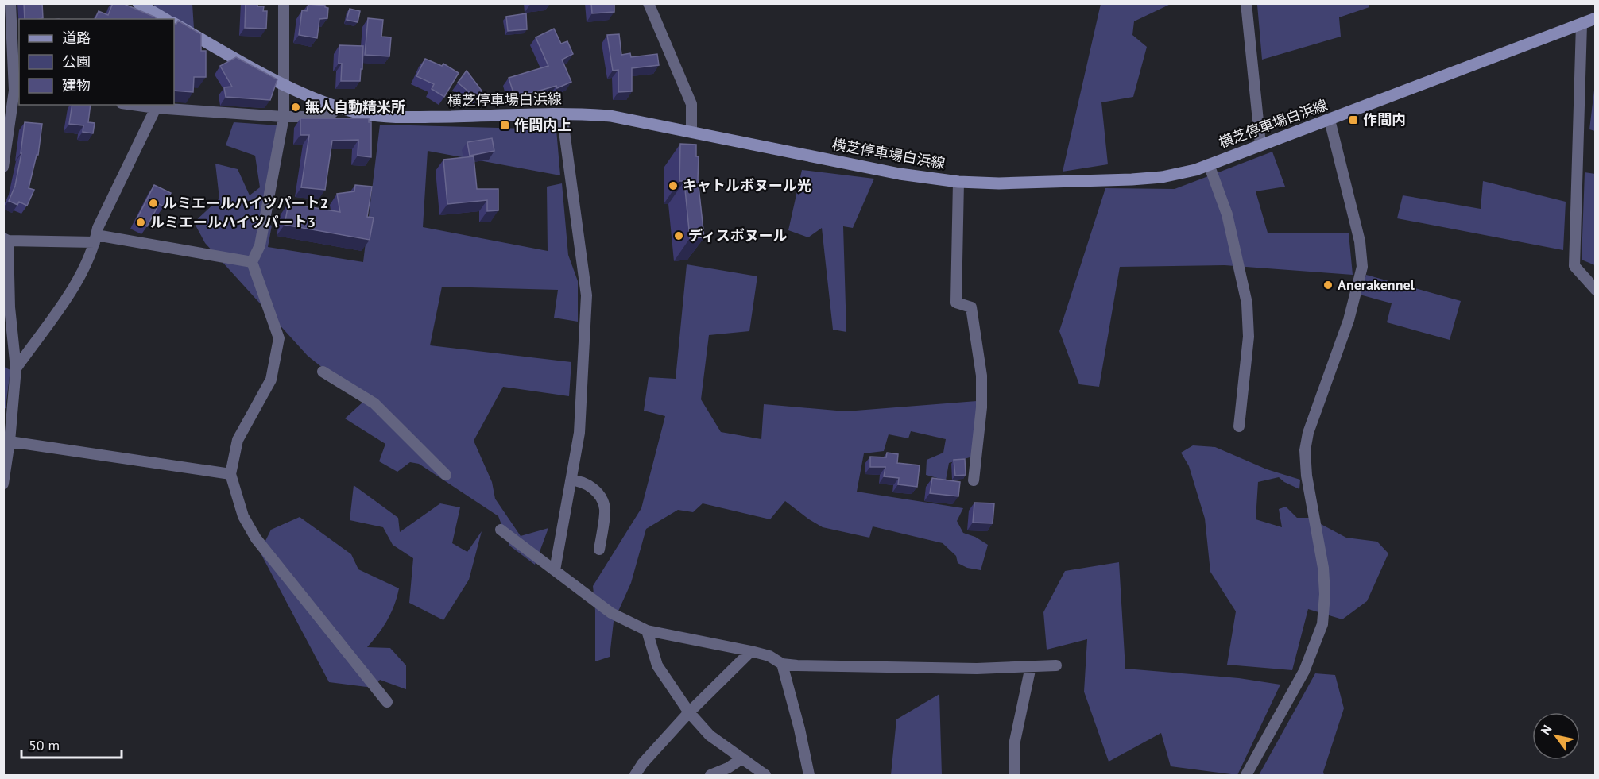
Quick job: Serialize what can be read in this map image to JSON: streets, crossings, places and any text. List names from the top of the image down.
{
  "streets": {
    "main road": ["横芝停車場白浜線"]
  },
  "places": {
    "other": [
      "無人自動精米所",
      "キャトルボヌール光",
      "ルミエールハイツパート2",
      "ルミエールハイツパート3",
      "ディスボヌール",
      "Anerakennel"
    ],
    "transit": ["作間内", "作間内上"]
  },
  "legend": ["道路", "公園", "建物"],
  "scale_bar": "50 m",
  "north": "top left"
}
